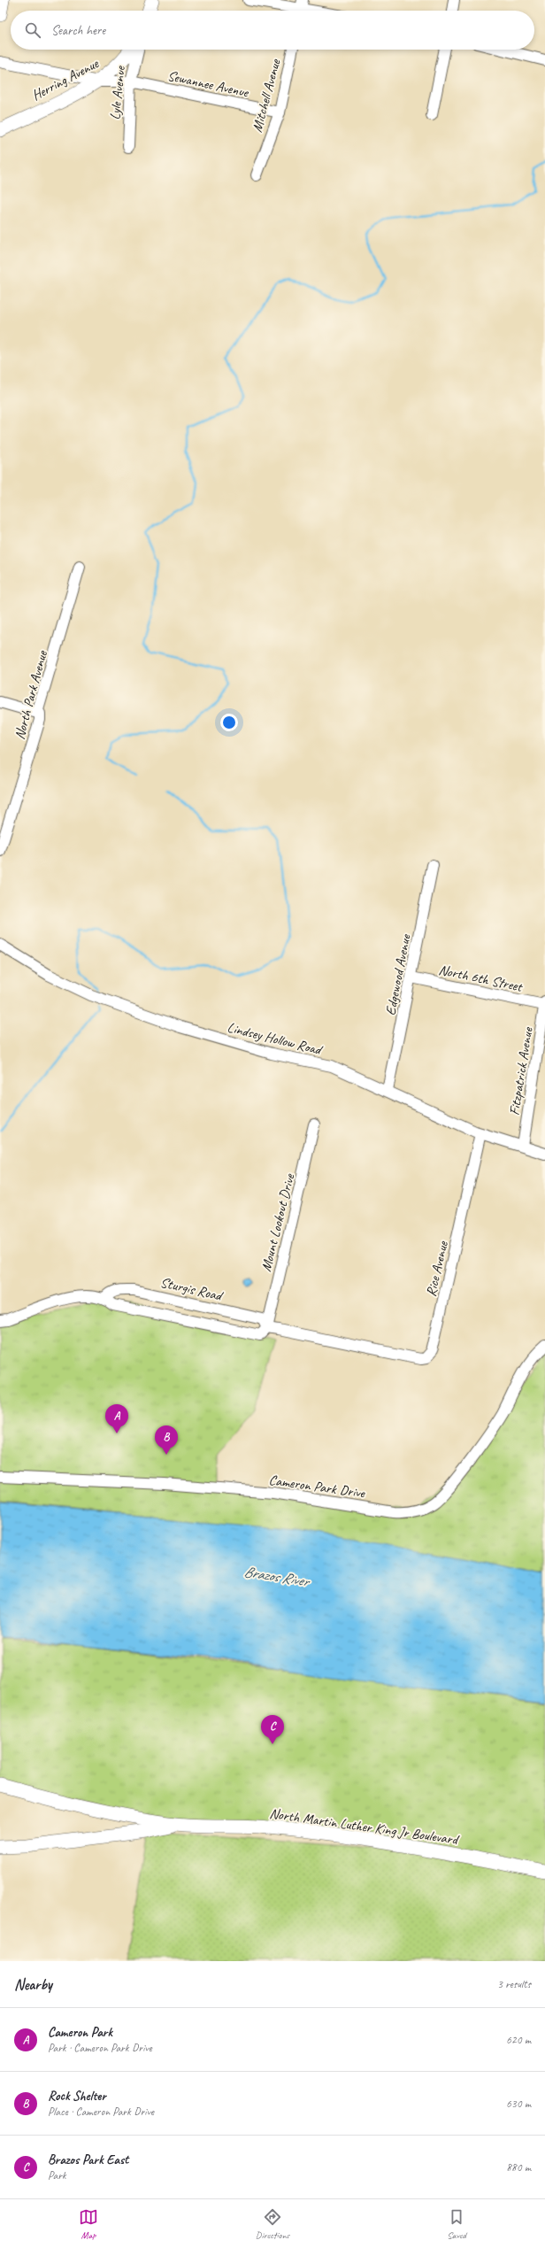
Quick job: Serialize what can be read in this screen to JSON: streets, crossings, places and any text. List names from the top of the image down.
{
  "streets": {
    "main road": ["Herring Avenue", "North Martin Luther King Jr Boulevard"],
    "street": [
      "Sewannee Avenue",
      "Lyle Avenue",
      "Mitchell Avenue",
      "North Park Avenue",
      "Edgewood Avenue",
      "North 6th Street",
      "Lindsey Hollow Road",
      "Fitzpatrick Avenue",
      "Mount Lookout Drive",
      "Rice Avenue",
      "Sturgis Road",
      "Cameron Park Drive"
    ]
  },
  "crossings": [
    ["Herring Avenue", "Sewannee Avenue"],
    ["Sewannee Avenue", "Lyle Avenue"],
    ["Sewannee Avenue", "Mitchell Avenue"],
    ["Edgewood Avenue", "North 6th Street"],
    ["Edgewood Avenue", "Lindsey Hollow Road"],
    ["North 6th Street", "Fitzpatrick Avenue"],
    ["Lindsey Hollow Road", "Fitzpatrick Avenue"],
    ["Lindsey Hollow Road", "Rice Avenue"],
    ["Mount Lookout Drive", "Rice Avenue"],
    ["Mount Lookout Drive", "Sturgis Road"],
    ["Rice Avenue", "Sturgis Road"]
  ],
  "water": ["Brazos River"],
  "page": {
    "search": "Search here",
    "pins": ["A", "B", "C"],
    "heading": ["Nearby", "3 results"],
    "list": [
      {
        "mark": "A",
        "name": "Cameron Park",
        "note": "Park · Cameron Park Drive",
        "value": "620 m"
      },
      {
        "mark": "B",
        "name": "Rock Shelter",
        "note": "Place · Cameron Park Drive",
        "value": "630 m"
      },
      {
        "mark": "C",
        "name": "Brazos Park East",
        "note": "Park",
        "value": "880 m"
      }
    ],
    "nav": ["Map", "Directions", "Saved"]
  }
}
